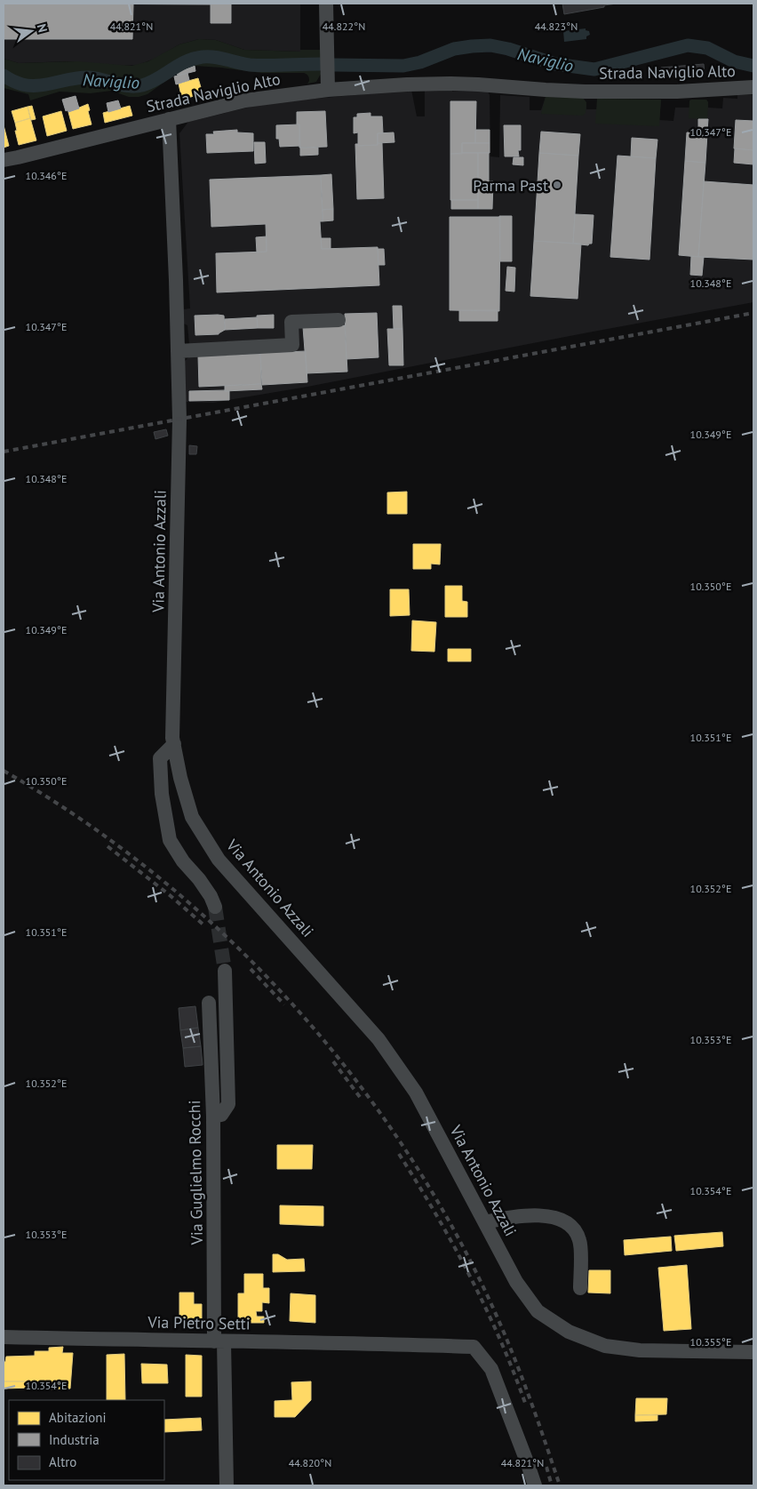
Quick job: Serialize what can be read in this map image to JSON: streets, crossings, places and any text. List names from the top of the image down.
{
  "streets": {
    "street": [
      "Strada Naviglio Alto",
      "Via Antonio Azzali",
      "Via Guglielmo Rocchi",
      "Via Pietro Setti"
    ]
  },
  "crossings": [
    ["Strada Naviglio Alto", "Via Antonio Azzali"],
    ["Via Guglielmo Rocchi", "Via Pietro Setti"]
  ],
  "water": ["Naviglio"],
  "places": ["Parma Past"],
  "legend": ["Abitazioni", "Industria", "Altro"],
  "north": "right",
  "coordinates": [
    "44.821°N",
    "44.822°N",
    "44.823°N",
    "10.347°E",
    "10.346°E",
    "10.348°E",
    "10.349°E",
    "10.350°E",
    "10.351°E",
    "10.352°E",
    "10.353°E",
    "10.354°E",
    "10.355°E",
    "44.820°N"
  ]
}
